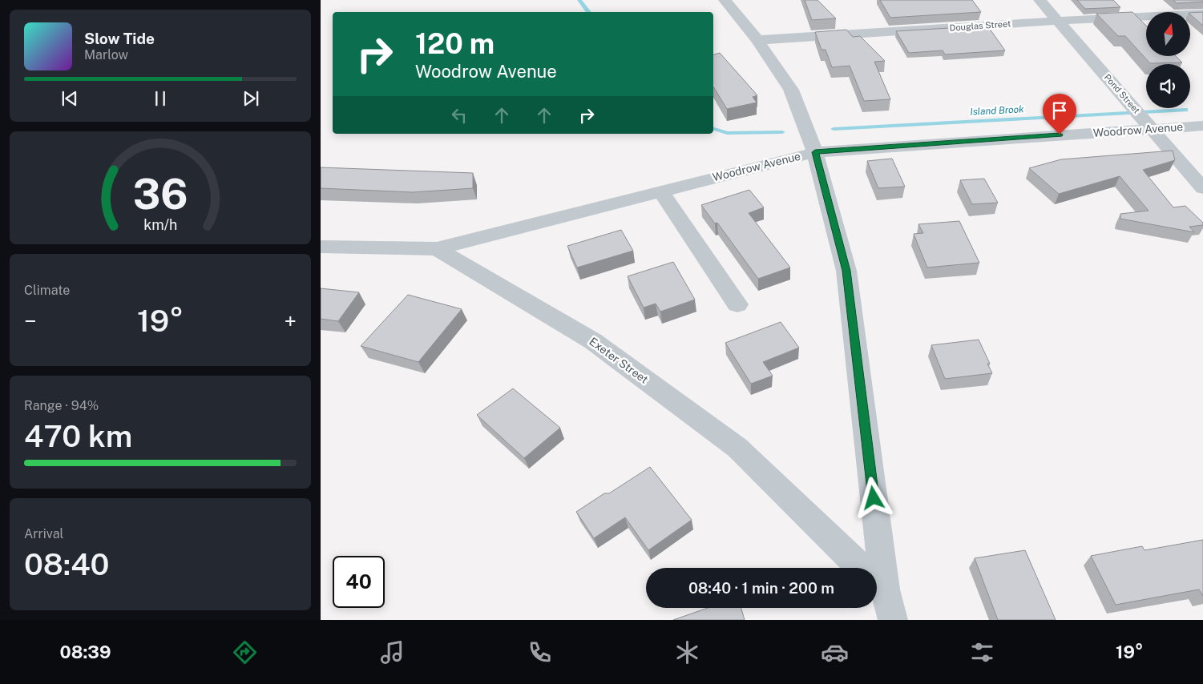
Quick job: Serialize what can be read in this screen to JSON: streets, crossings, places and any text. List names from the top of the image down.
{
  "streets": {
    "street": [
      "Douglas Street",
      "Pond Street",
      "Woodrow Avenue",
      "Exeter Street"
    ]
  },
  "crossings": [
    ["Douglas Street", "Pond Street"],
    ["Pond Street", "Woodrow Avenue"],
    ["Woodrow Avenue", "Exeter Street"]
  ],
  "water": ["Island Brook"],
  "north": "top",
  "page": {
    "turn": ["120 m", "Woodrow Avenue"],
    "song": ["Slow Tide", "Marlow"],
    "tile": [
      "Climate",
      ["Range · 94%", "470 km"],
      ["Arrival", "08:40"]
    ],
    "heat": ["−", "19°", "+"],
    "limit": "40",
    "trip": "08:40 · 1 min · 200 m",
    "tabs": ["08:39", "19°"],
    "gauge": ["36", "km/h"]
  }
}
